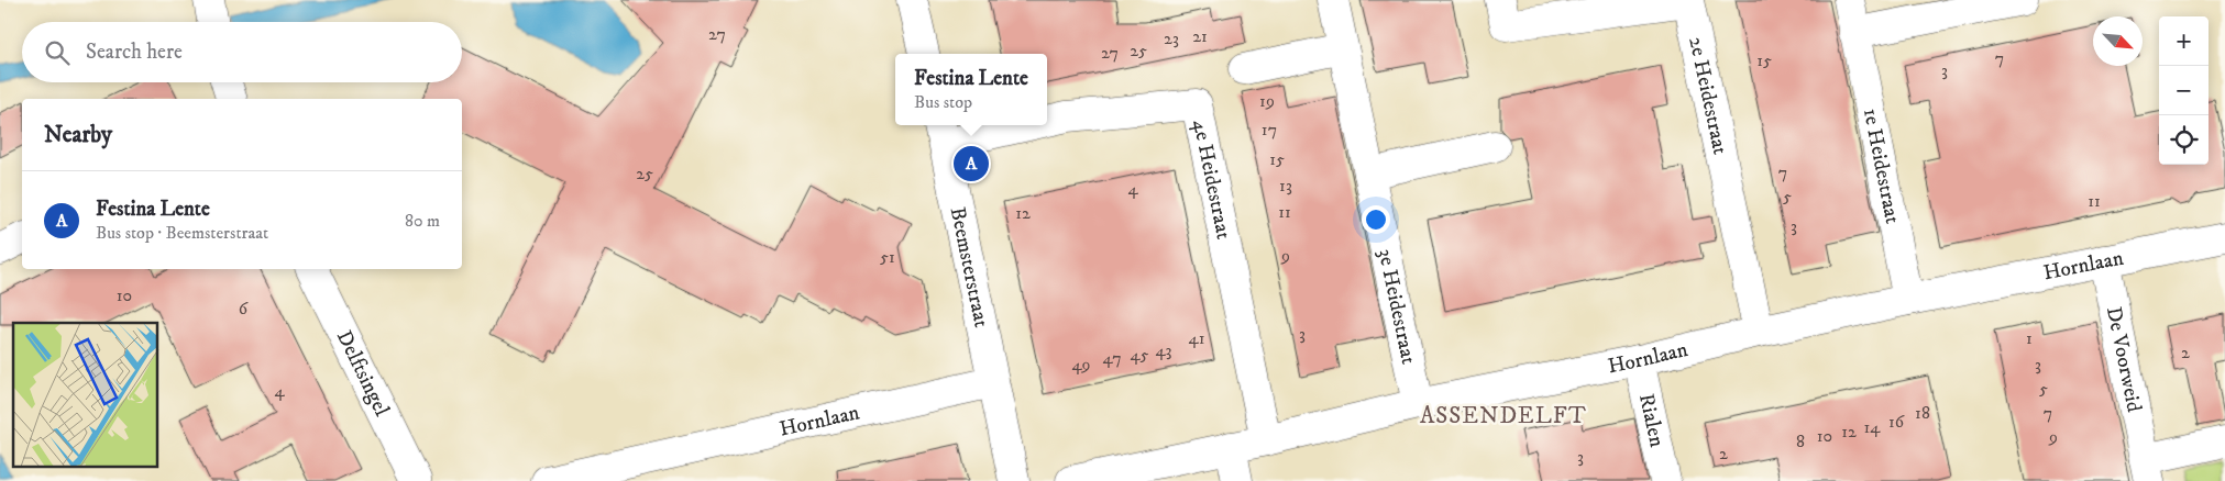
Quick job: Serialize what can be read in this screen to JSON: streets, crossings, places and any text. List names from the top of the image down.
{
  "streets": {
    "street": [
      "2e Heidestraat",
      "1e Heidestraat",
      "4e Heidestraat",
      "Hornlaan",
      "Beemsterstraat",
      "3e Heidestraat",
      "De Voorweid",
      "Delftsingel",
      "Rialen"
    ]
  },
  "crossings": [
    ["2e Heidestraat", "Hornlaan"],
    ["1e Heidestraat", "Hornlaan"],
    ["4e Heidestraat", "Hornlaan"],
    ["4e Heidestraat", "Beemsterstraat"],
    ["Hornlaan", "Beemsterstraat"],
    ["Hornlaan", "3e Heidestraat"],
    ["Hornlaan", "De Voorweid"],
    ["Hornlaan", "Rialen"]
  ],
  "districts": ["ASSENDELFT"],
  "house_numbers": [
    "27",
    "21",
    "23",
    "25",
    "27",
    "7",
    "15",
    "3",
    "19",
    "17",
    "15",
    "7",
    "25",
    "13",
    "4",
    "5",
    "11",
    "11",
    "12",
    "3",
    "9",
    "51",
    "10",
    "6",
    "3",
    "41",
    "1",
    "43",
    "2",
    "45",
    "47",
    "49",
    "3",
    "5",
    "4",
    "18",
    "7",
    "16",
    "14",
    "12",
    "10",
    "9",
    "8",
    "2",
    "3"
  ],
  "north": "bottom right",
  "page": {
    "map_buttons": ["+", "−"],
    "search": "Search here",
    "popup": ["Festina Lente", "Bus stop"],
    "heading": "Nearby",
    "pins": "A",
    "list": [
      {
        "mark": "A",
        "name": "Festina Lente",
        "note": "Bus stop · Beemsterstraat",
        "value": "80 m"
      }
    ]
  }
}
